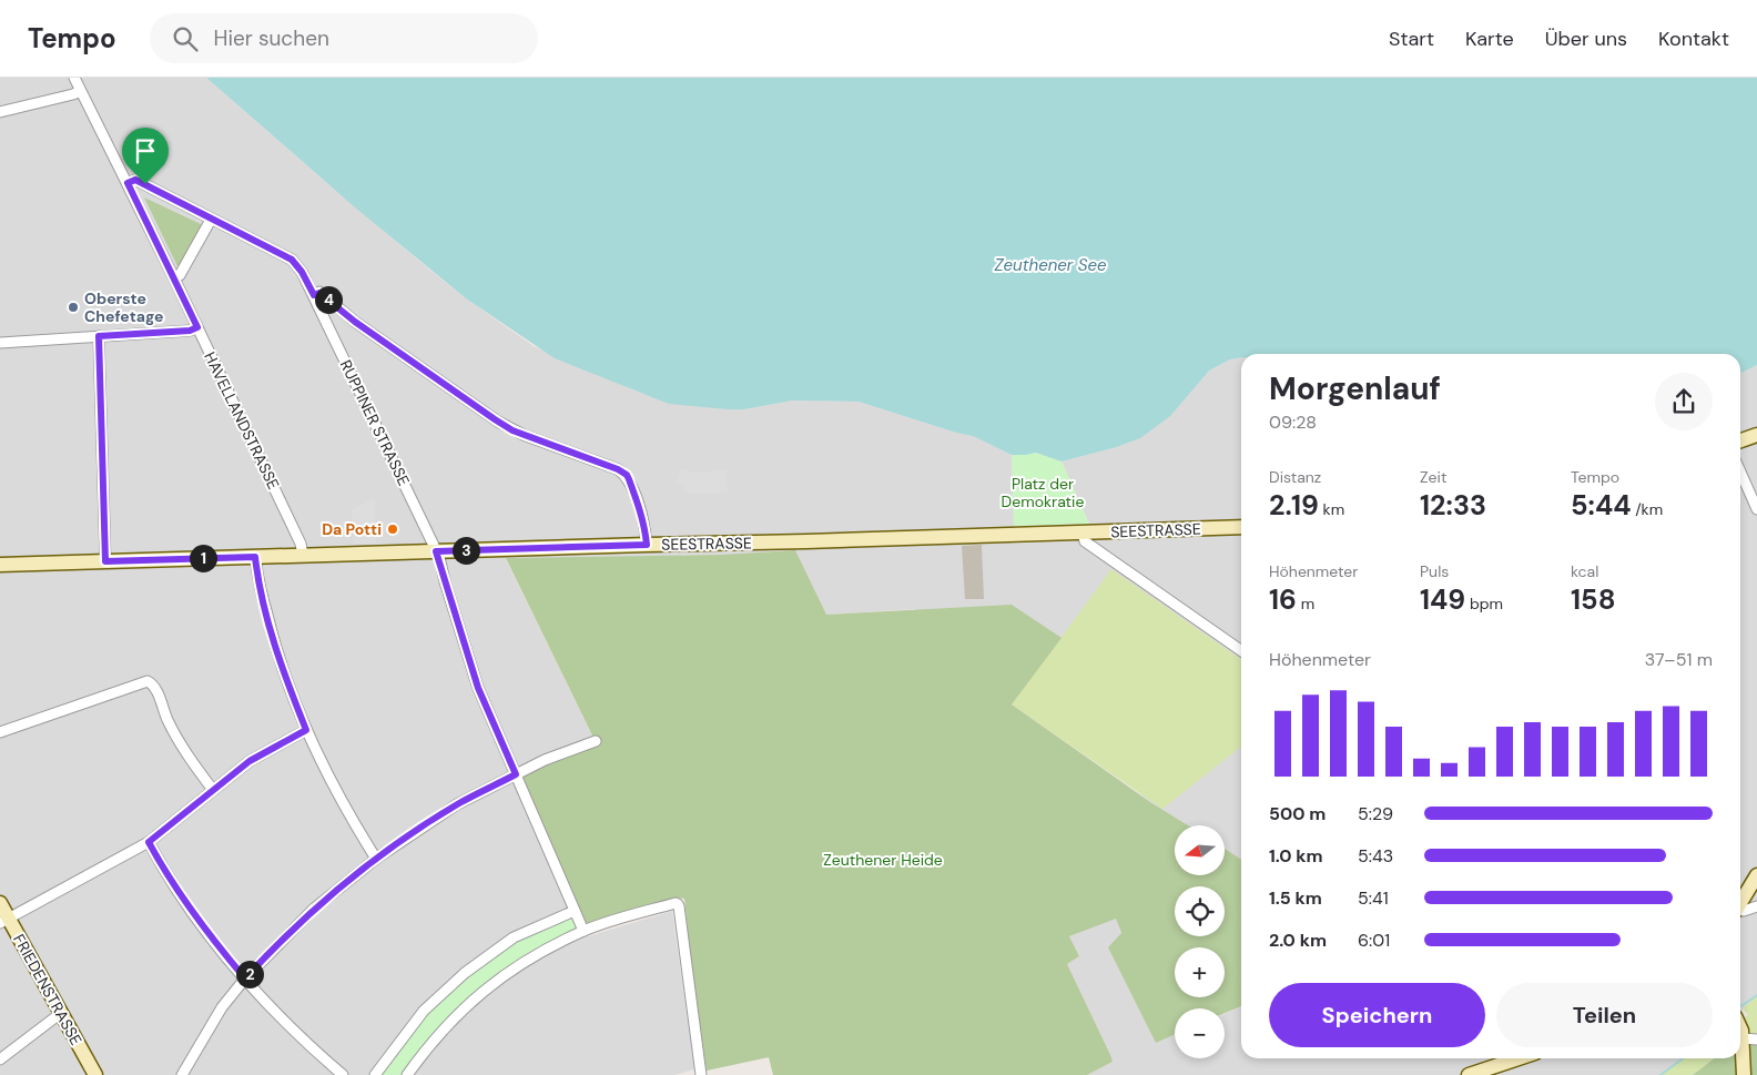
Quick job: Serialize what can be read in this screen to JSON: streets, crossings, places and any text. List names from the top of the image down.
{
  "streets": {
    "main road": ["SEESTRASSE", "FRIEDENSTRASSE"],
    "street": ["HAVELLANDSTRASSE", "RUPPINER STRASSE"]
  },
  "crossings": [
    ["HAVELLANDSTRASSE", "RUPPINER STRASSE"],
    ["HAVELLANDSTRASSE", "SEESTRASSE"],
    ["RUPPINER STRASSE", "SEESTRASSE"]
  ],
  "water": ["Zeuthener See"],
  "parks": ["Platz der Demokratie", "Zeuthener Heide"],
  "places": ["Oberste Chefetage", "Da Potti"],
  "north": "left",
  "page": {
    "header": "Tempo",
    "search": "Hier suchen",
    "nav": [
      "Start",
      "Karte",
      "Über uns",
      "Kontakt"
    ],
    "pins": [
      "4",
      "3",
      "1",
      "2"
    ],
    "heading": ["Morgenlauf", "09:28"],
    "stats": [
      ["Distanz", "2.19 km"],
      ["Zeit", "12:33"],
      ["Tempo", "5:44 /km"],
      ["Höhenmeter", "16 m"],
      ["Puls", "149 bpm"],
      ["kcal", "158"]
    ],
    "chart": ["Höhenmeter", "37–51 m"],
    "list": [
      {
        "name": "500 m",
        "note": "5:29"
      },
      {
        "name": "1.0 km",
        "note": "5:43"
      },
      {
        "name": "1.5 km",
        "note": "5:41"
      },
      {
        "name": "2.0 km",
        "note": "6:01"
      }
    ],
    "map_buttons": ["+", "−"],
    "buttons": ["Speichern", "Teilen"]
  }
}
